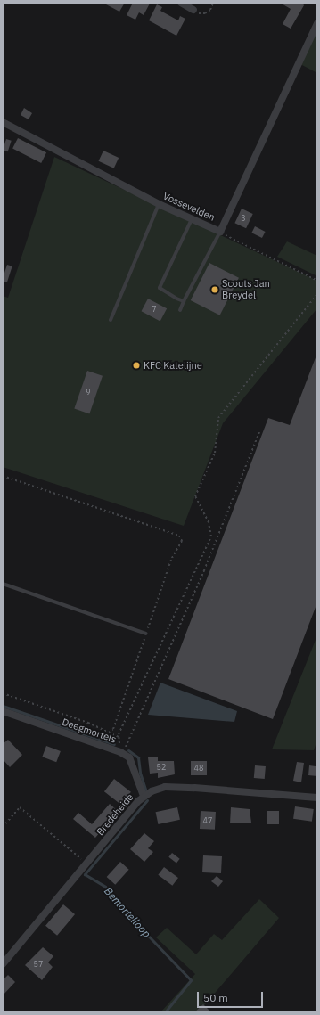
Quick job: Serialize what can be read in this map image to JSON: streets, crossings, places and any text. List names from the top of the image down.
{
  "streets": {
    "street": ["Vossevelden", "Deegmortels", "Bredeheide"]
  },
  "crossings": [
    ["Deegmortels", "Bredeheide"]
  ],
  "water": ["Bemortelloop"],
  "places": ["Scouts Jan Breydel", "KFC Katelijne"],
  "house_numbers": [
    "3",
    "7",
    "9",
    "52",
    "48",
    "47",
    "57"
  ],
  "scale_bar": "50 m"
}
